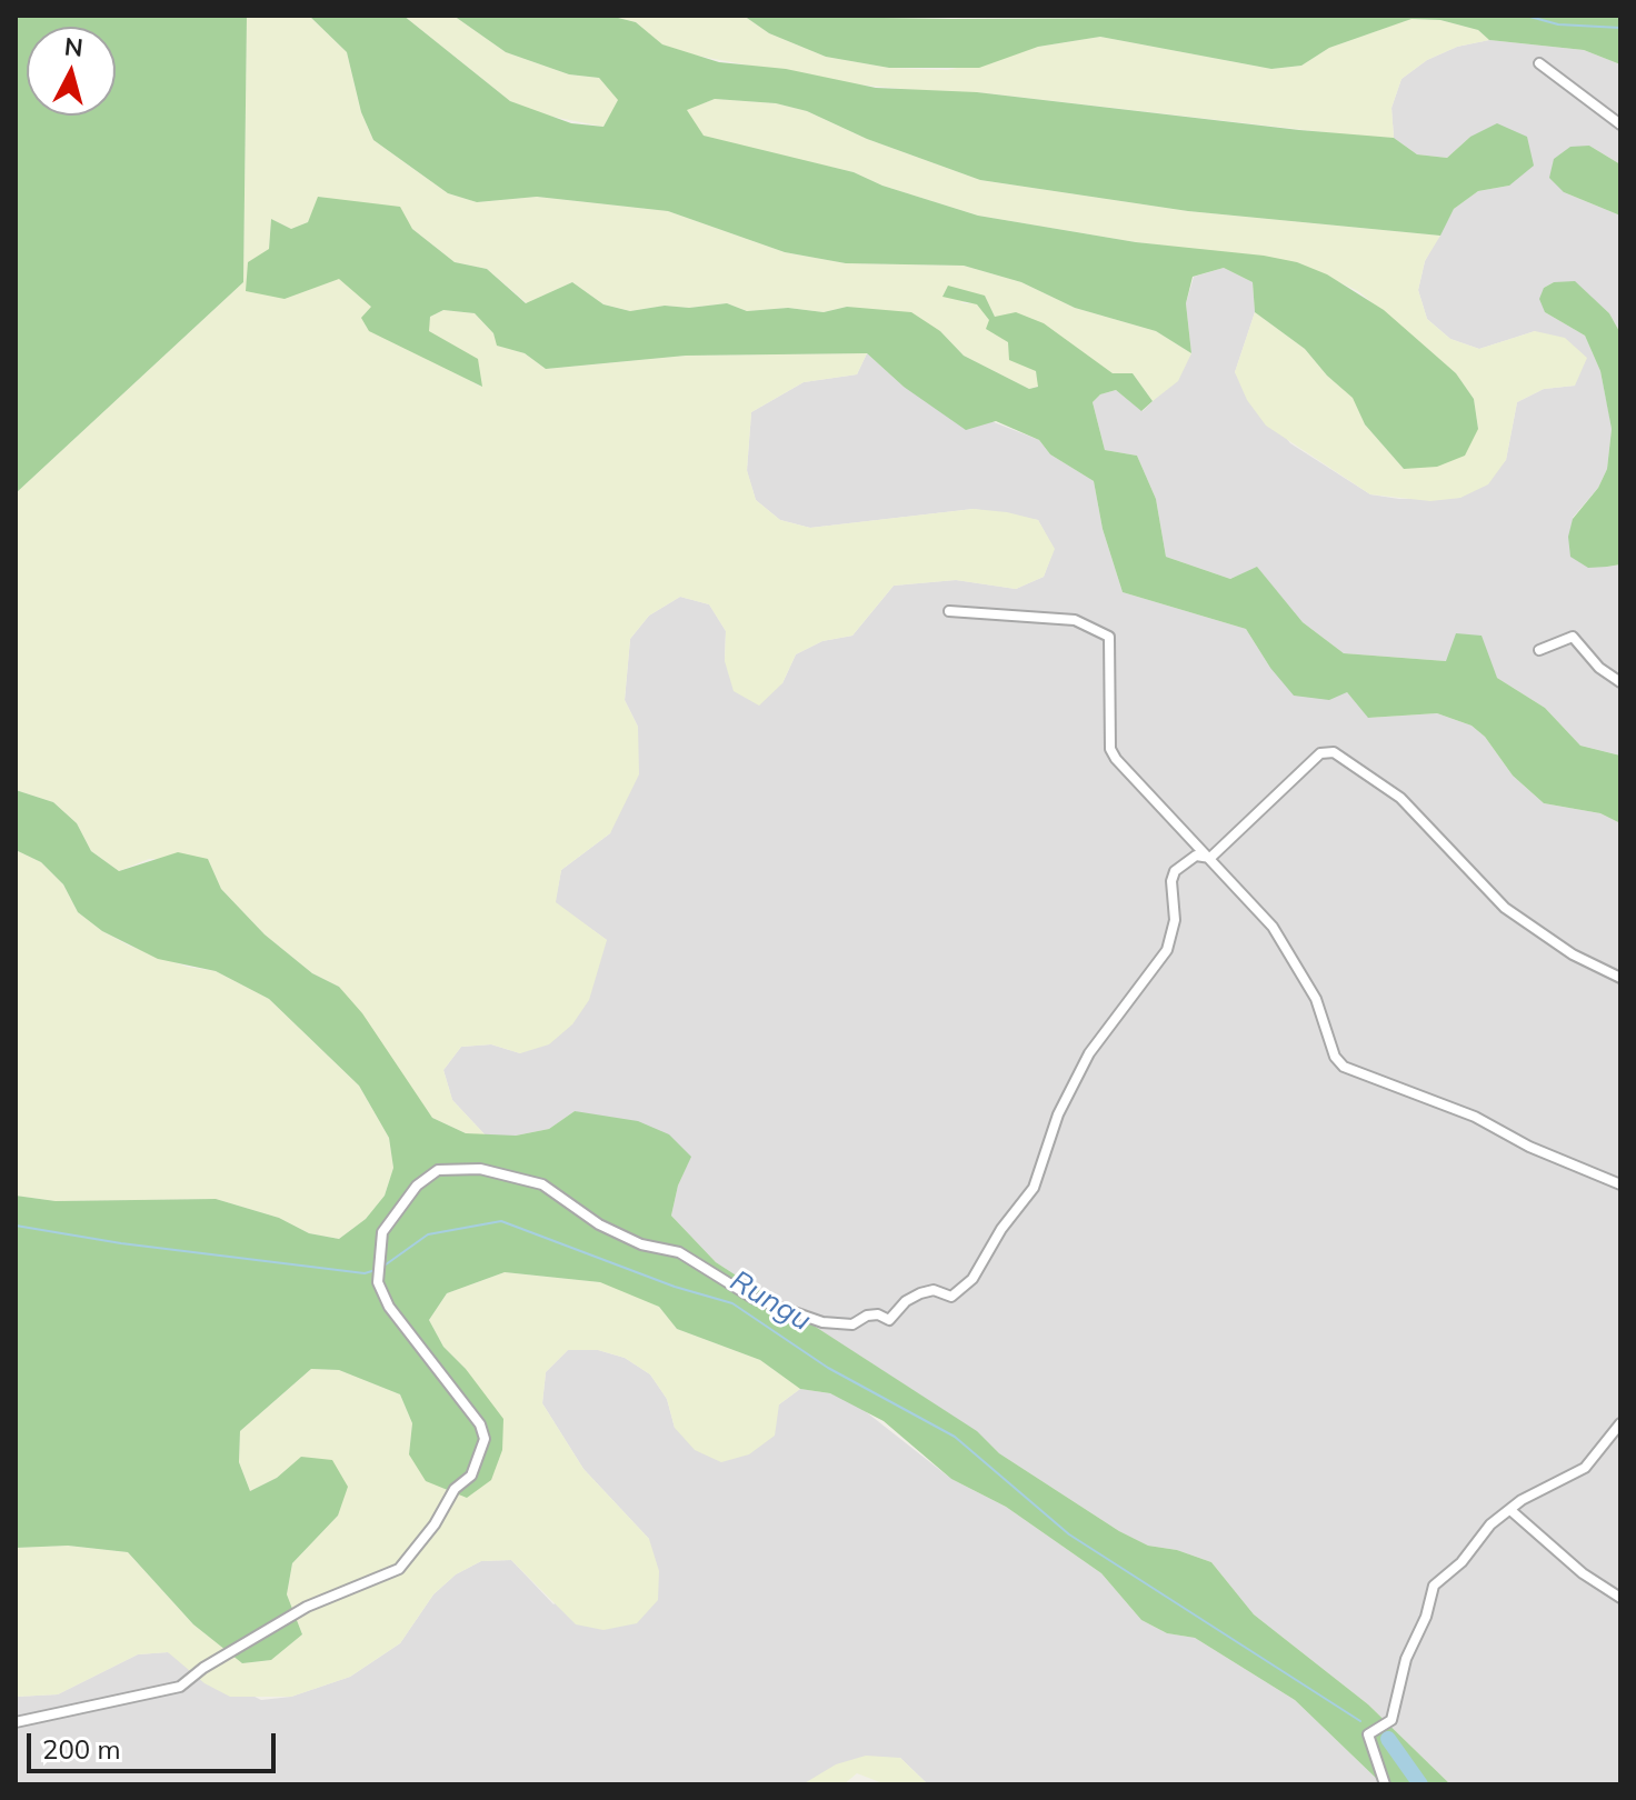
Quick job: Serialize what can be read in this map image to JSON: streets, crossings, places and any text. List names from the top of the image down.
{
  "water": ["Rungu"],
  "scale_bar": "200 m",
  "north": "top"
}
